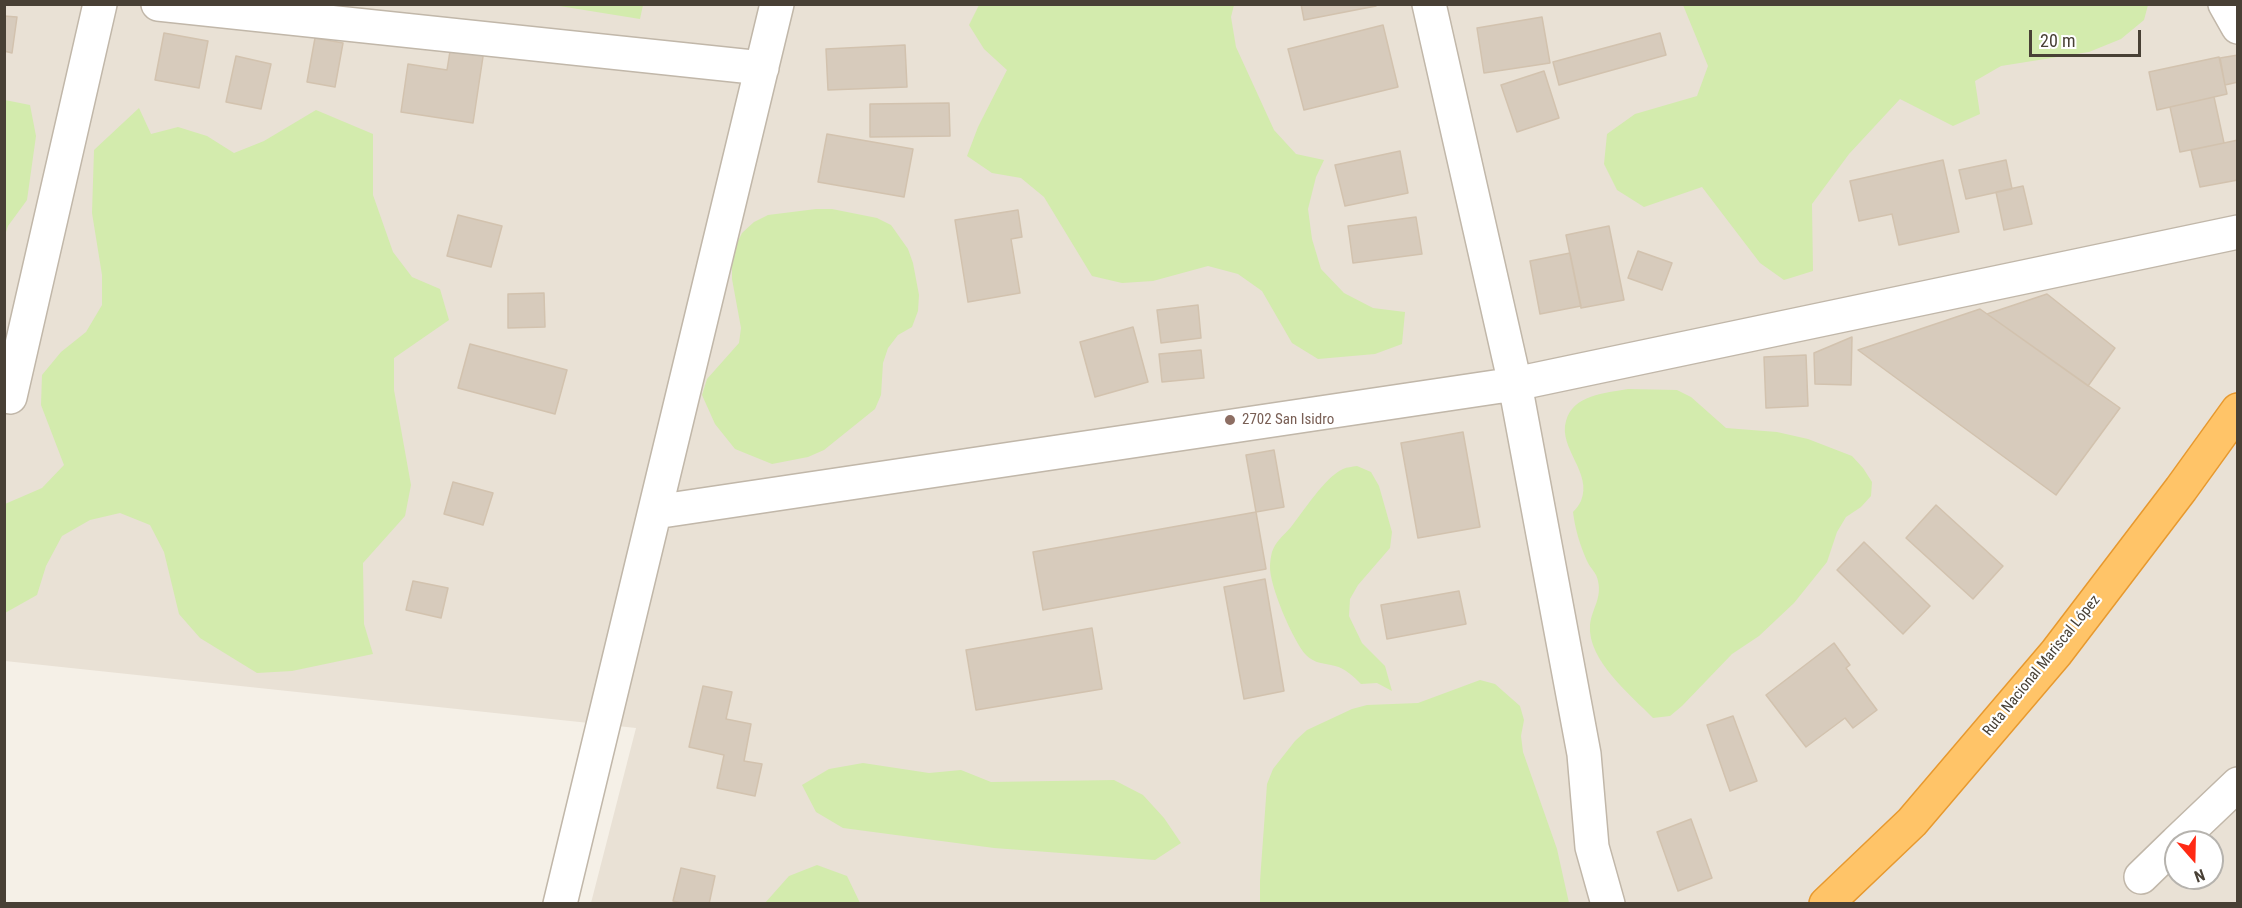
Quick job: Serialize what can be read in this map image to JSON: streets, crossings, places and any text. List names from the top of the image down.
{
  "streets": {
    "highway": ["Ruta Nacional Mariscal López"]
  },
  "places": ["2702 San Isidro"],
  "scale_bar": "20 m",
  "north": "bottom"
}
